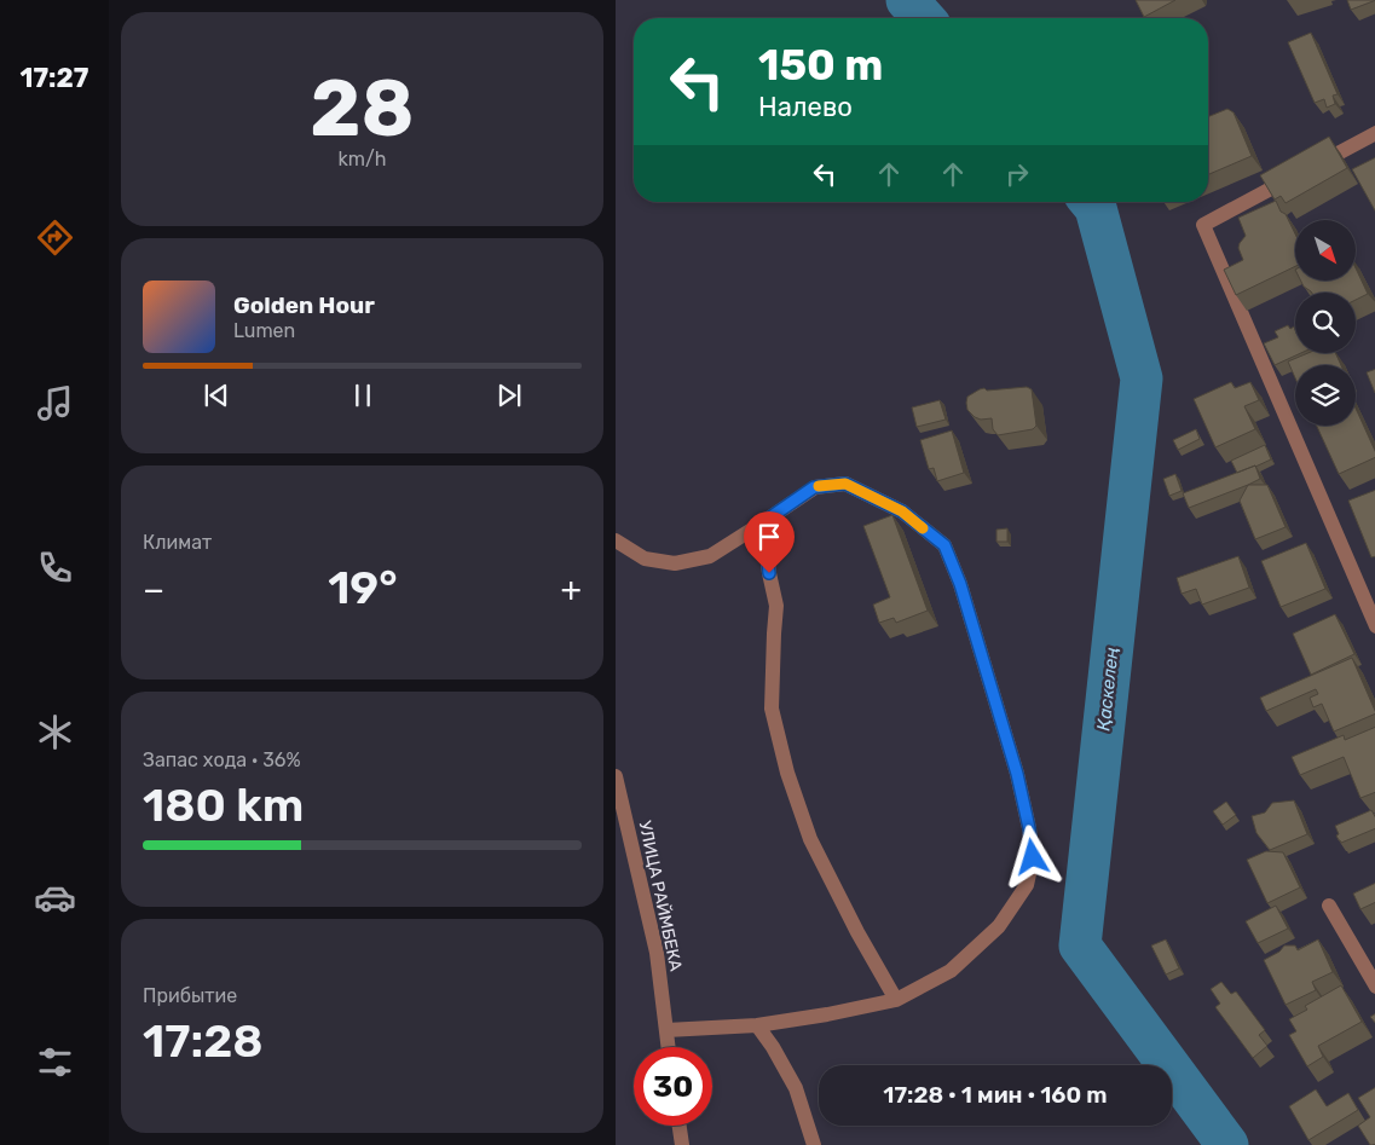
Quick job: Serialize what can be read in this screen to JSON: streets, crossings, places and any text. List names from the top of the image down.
{
  "streets": {
    "street": ["УЛИЦА РАЙМБЕКА"]
  },
  "water": ["Қаскелең"],
  "north": "bottom right",
  "page": {
    "tabs": "17:27",
    "tile": [
      ["28", "km/h"],
      "Климат",
      ["Запас хода · 36%", "180 km"],
      ["Прибытие", "17:28"]
    ],
    "turn": ["150 m", "Налево"],
    "song": ["Golden Hour", "Lumen"],
    "heat": ["−", "19°", "+"],
    "limit": "30",
    "trip": "17:28 · 1 мин · 160 m"
  }
}
